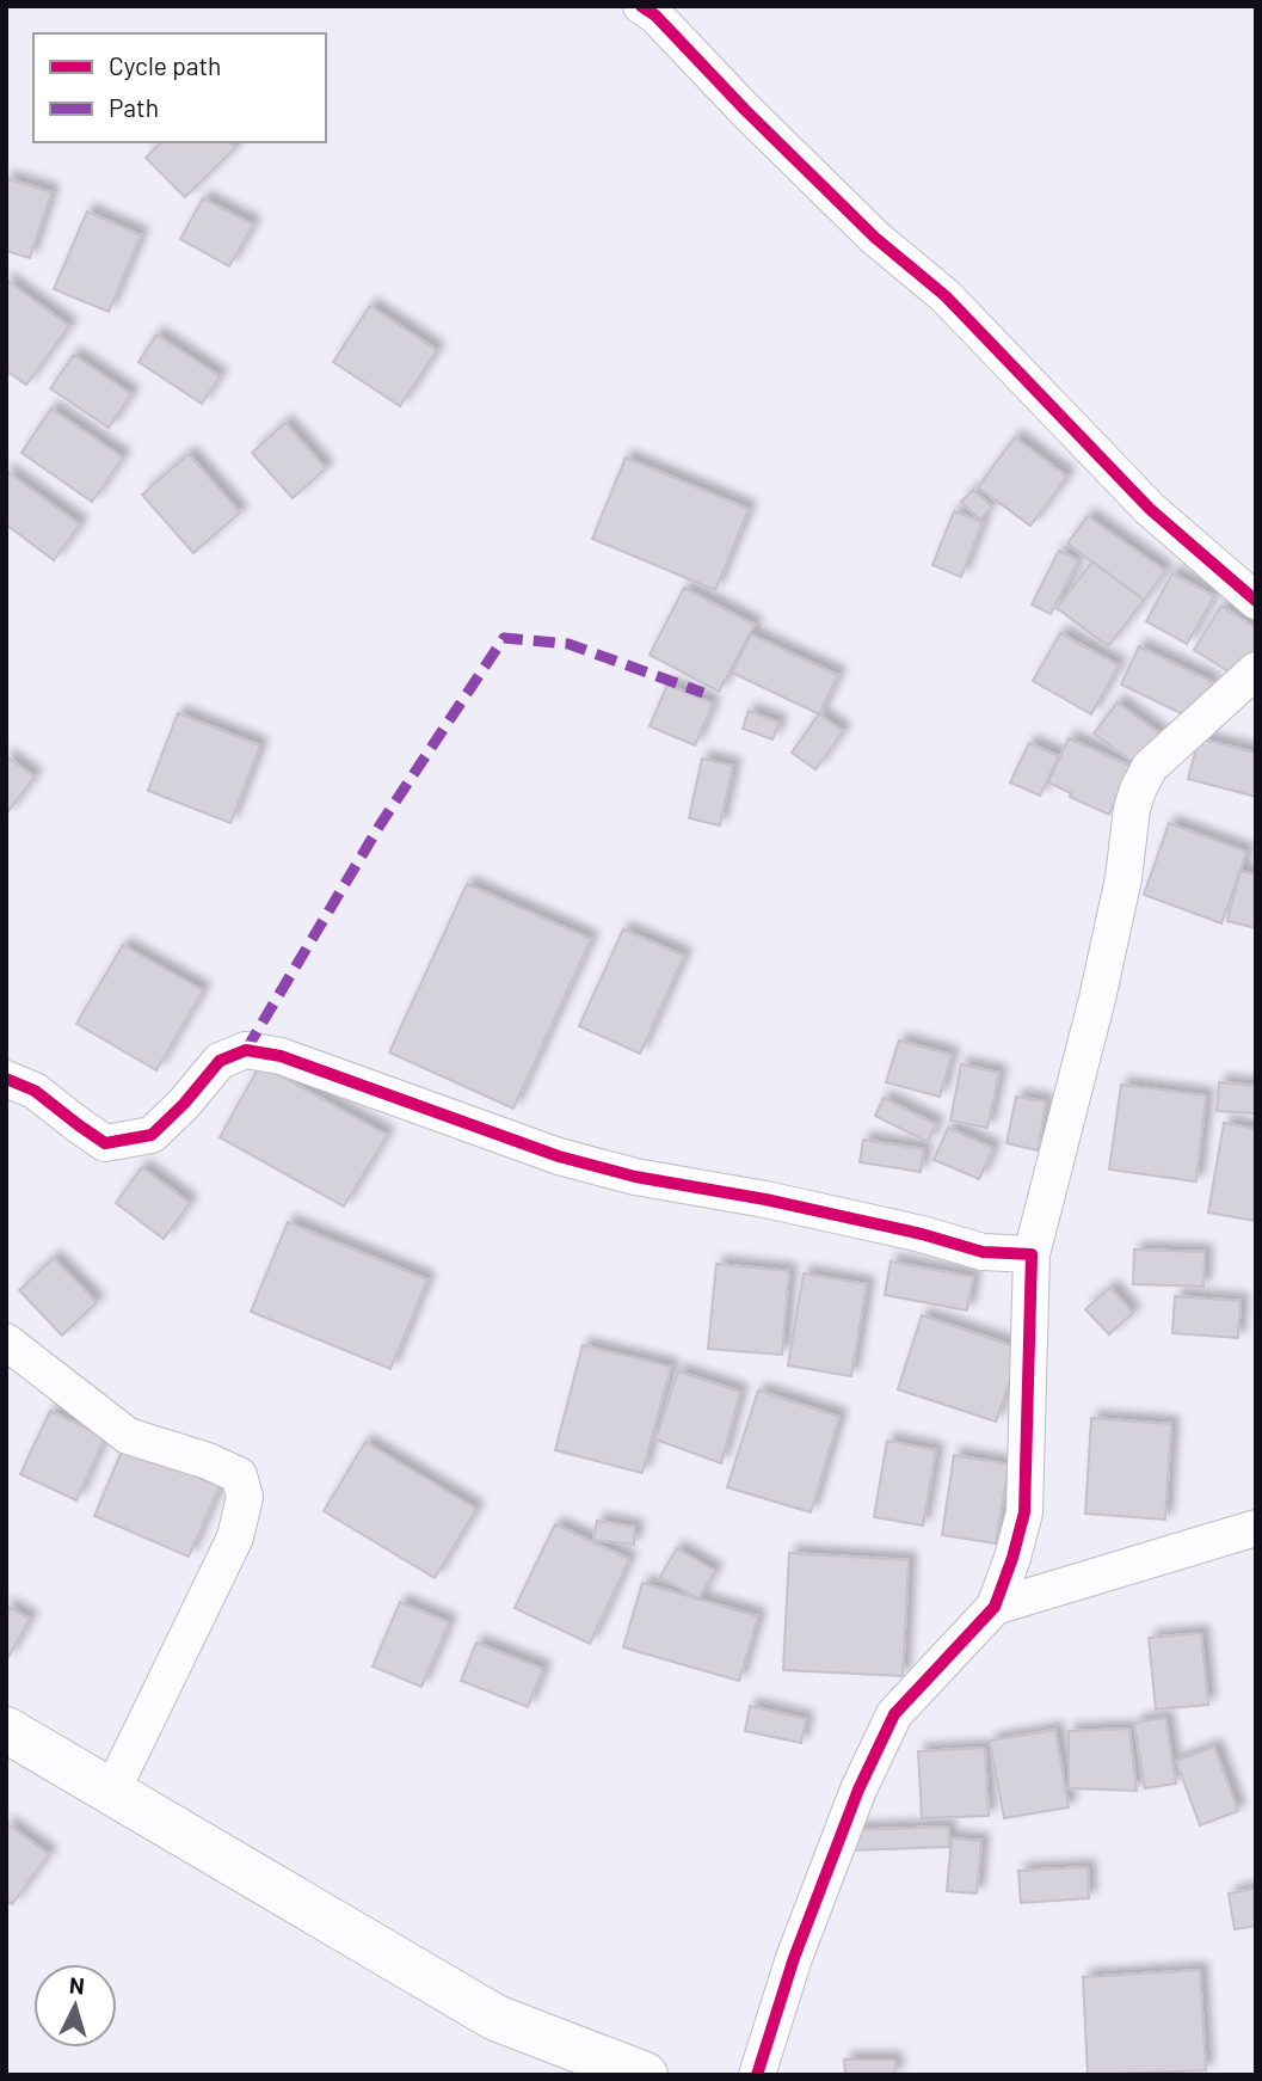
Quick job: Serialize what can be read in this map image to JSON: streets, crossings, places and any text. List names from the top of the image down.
{
  "legend": ["Cycle path", "Path"],
  "north": "top"
}
